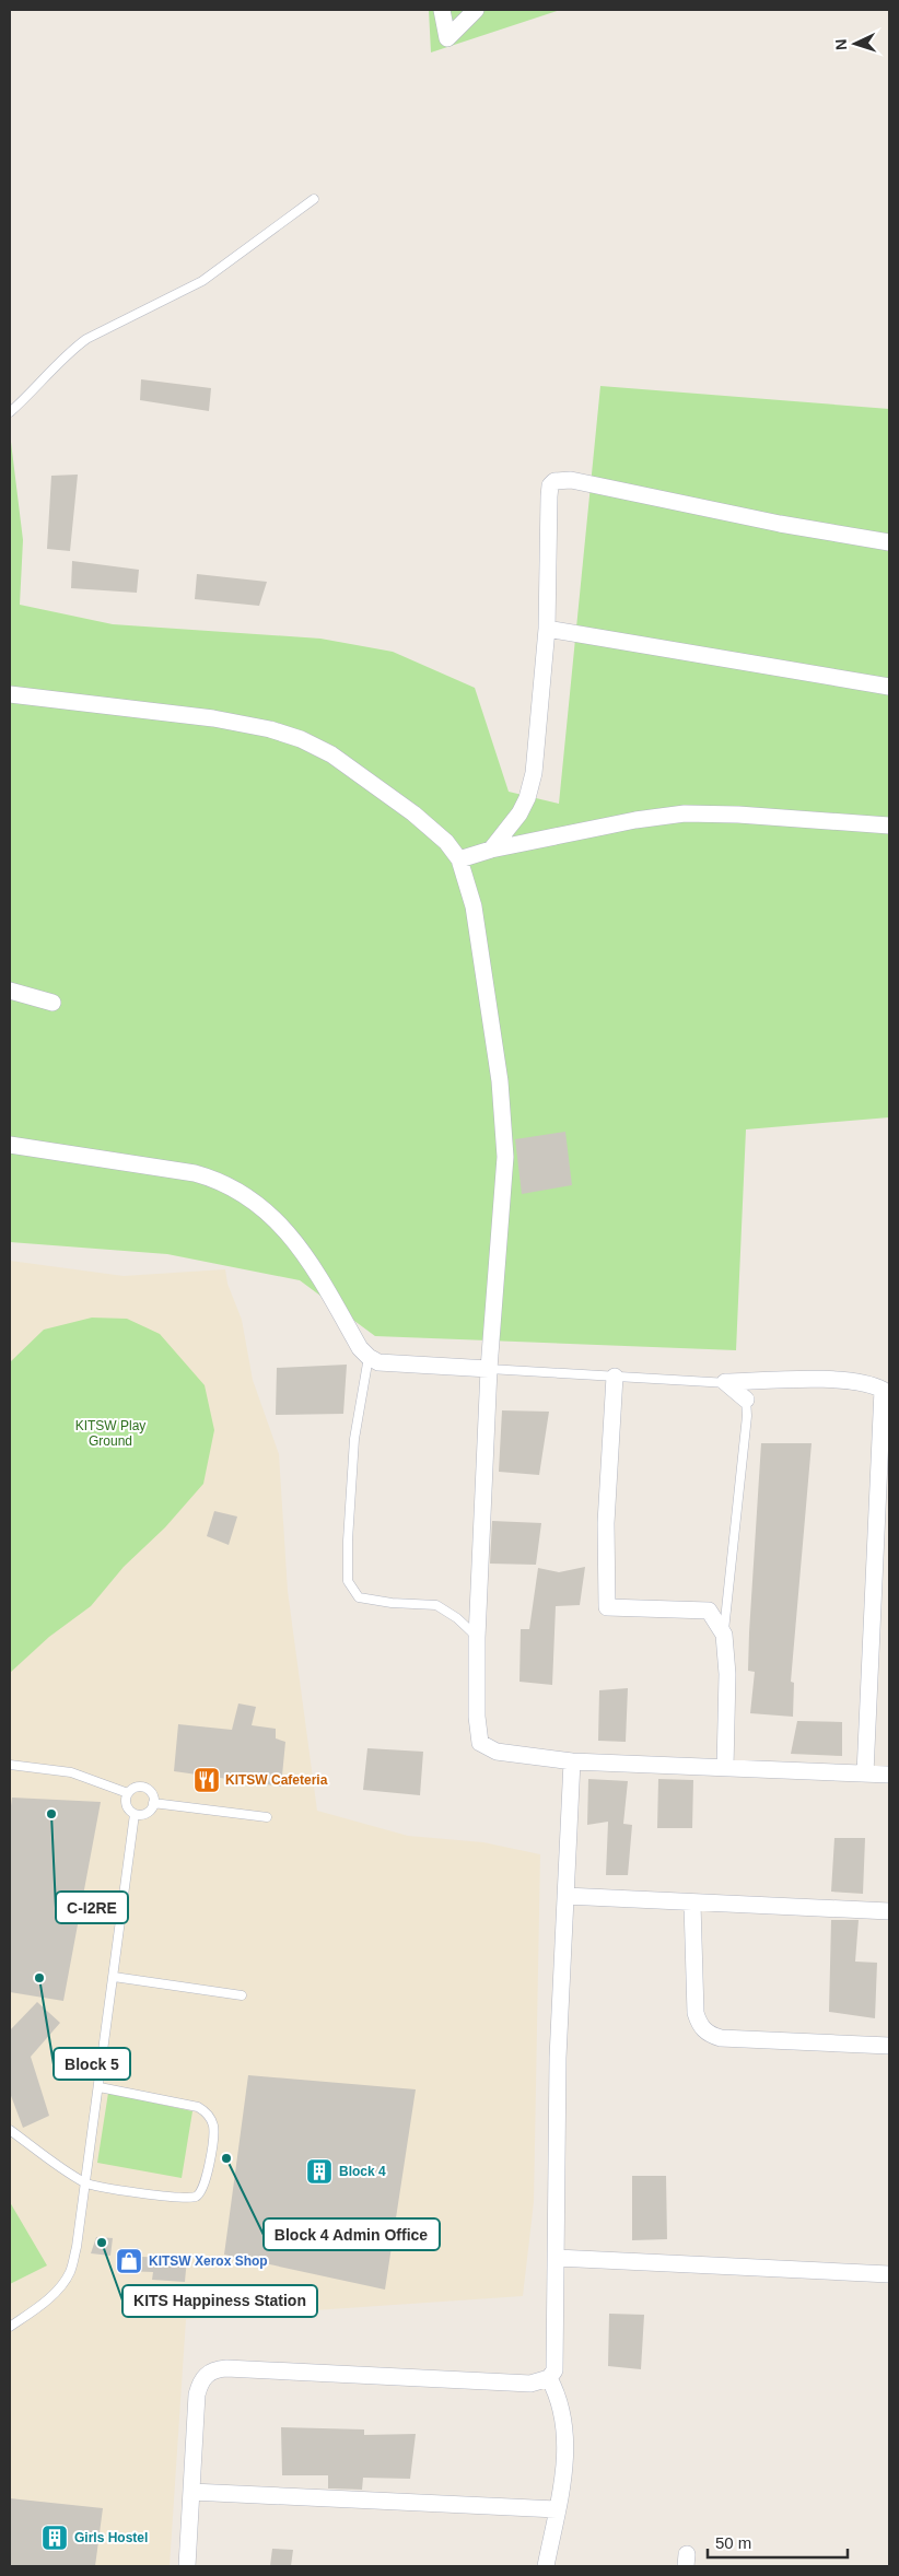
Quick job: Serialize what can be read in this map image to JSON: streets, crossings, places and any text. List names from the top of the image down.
{
  "parks": ["KITSW Play Ground"],
  "places": {
    "restaurant": ["KITSW Cafeteria"],
    "other": [
      "C-I2RE",
      "Block 5",
      "Block 4 Admin Office",
      "KITS Happiness Station"
    ],
    "building": ["Block 4", "Girls Hostel"],
    "shop": ["KITSW Xerox Shop"]
  },
  "scale_bar": "50 m",
  "north": "left"
}
